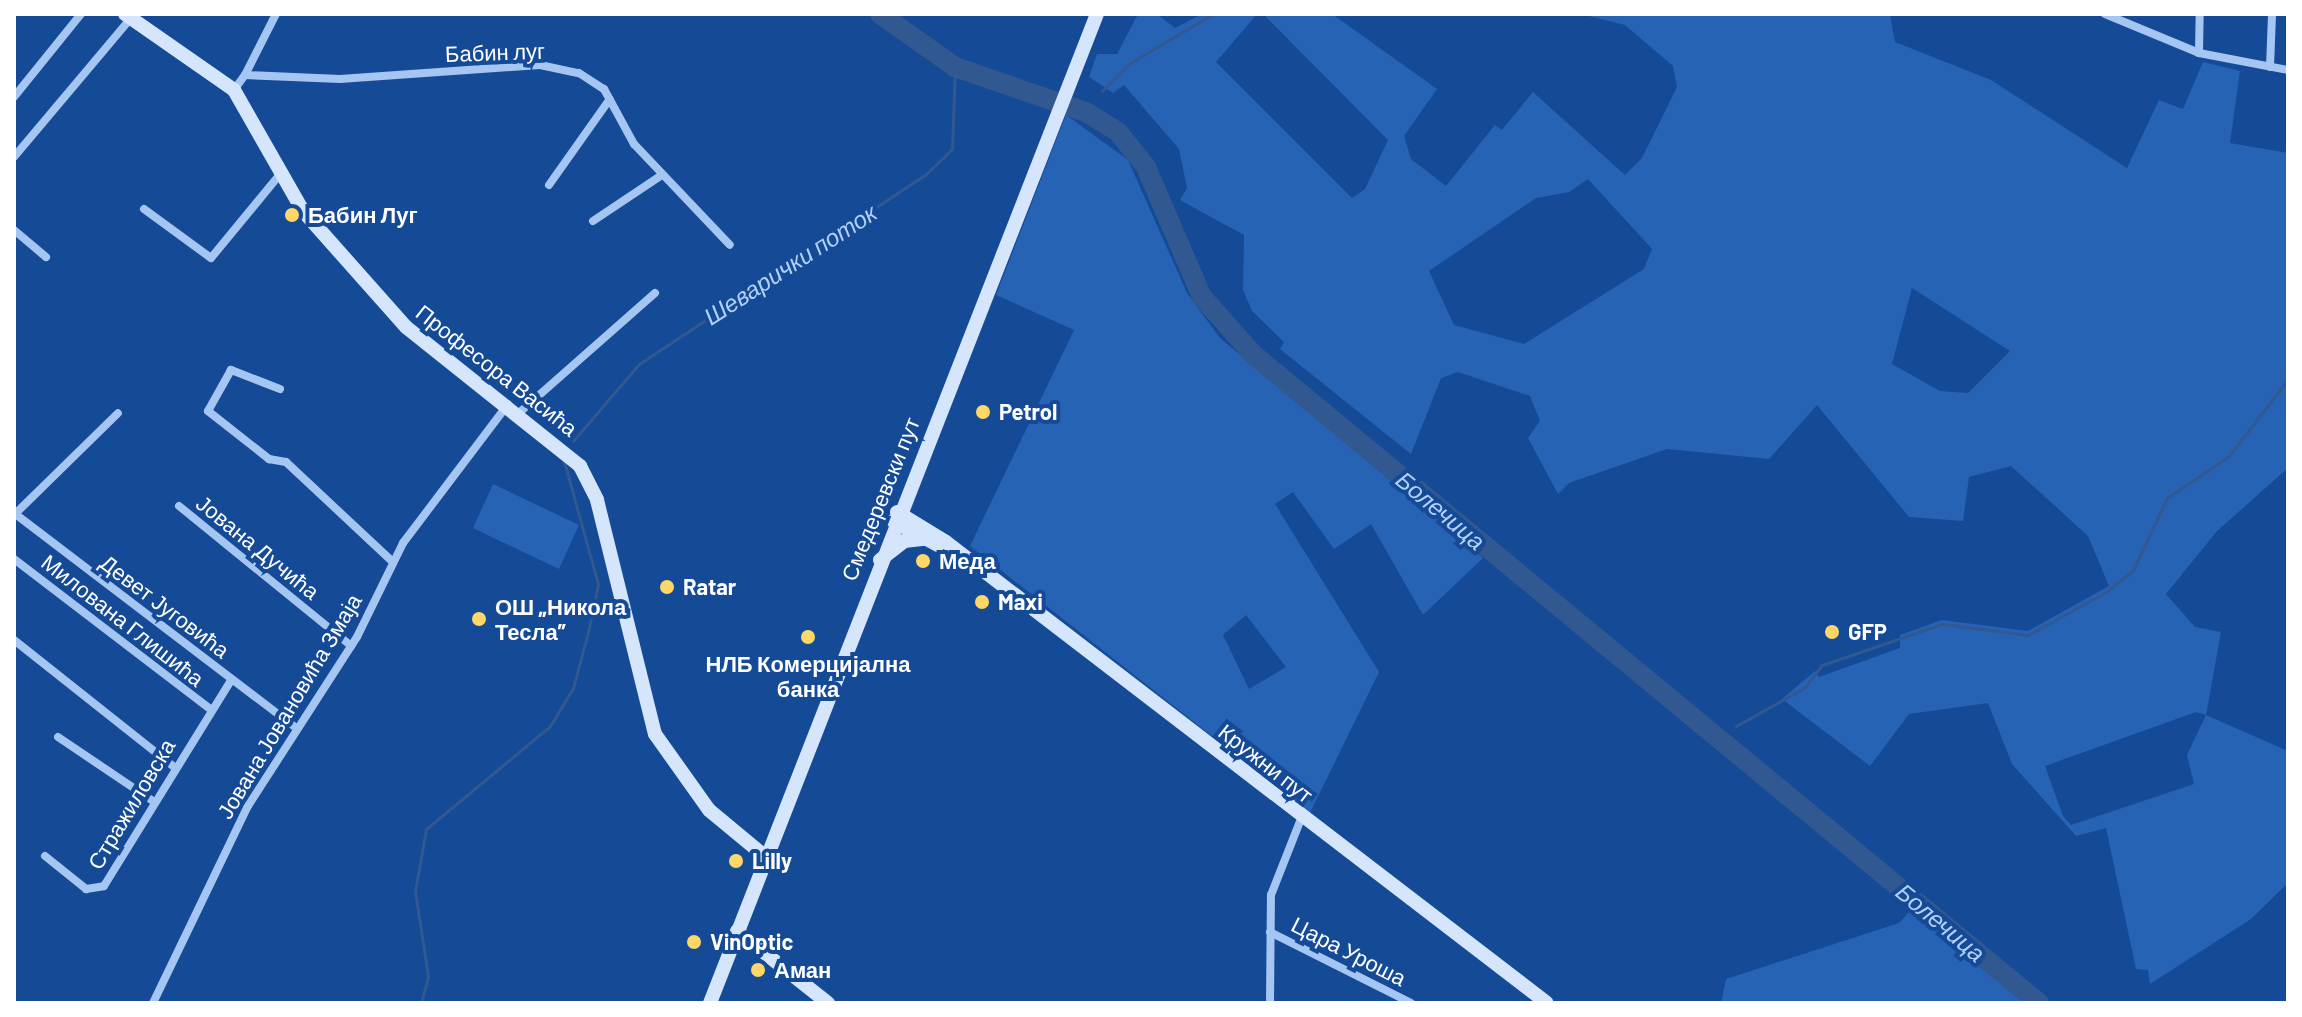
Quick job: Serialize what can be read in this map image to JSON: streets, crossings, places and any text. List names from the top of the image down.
{
  "streets": {
    "main road": ["Професора Васића", "Смедеревски пут", "Кружни пут"],
    "street": [
      "Бабин луг",
      "Јована Дучића",
      "Девет Југовића",
      "Милована Глишића",
      "Јована Јовановића Змаја",
      "Стражиловска",
      "Цара Уроша"
    ]
  },
  "crossings": [
    ["Професора Васића", "Смедеревски пут"],
    ["Професора Васића", "Јована Јовановића Змаја"],
    ["Смедеревски пут", "Кружни пут"],
    ["Јована Дучића", "Јована Јовановића Змаја"],
    ["Девет Југовића", "Јована Јовановића Змаја"],
    ["Девет Југовића", "Стражиловска"],
    ["Милована Глишића", "Стражиловска"]
  ],
  "water": ["Шеварички поток", "Болечица"],
  "places": [
    "Бабин Луг",
    "Petrol",
    "Меда",
    "Ratar",
    "Maxi",
    "ОШ „Никола Тесла”",
    "GFP",
    "НЛБ Комерцијална банка",
    "Lilly",
    "VinOptic",
    "Аман"
  ]
}
